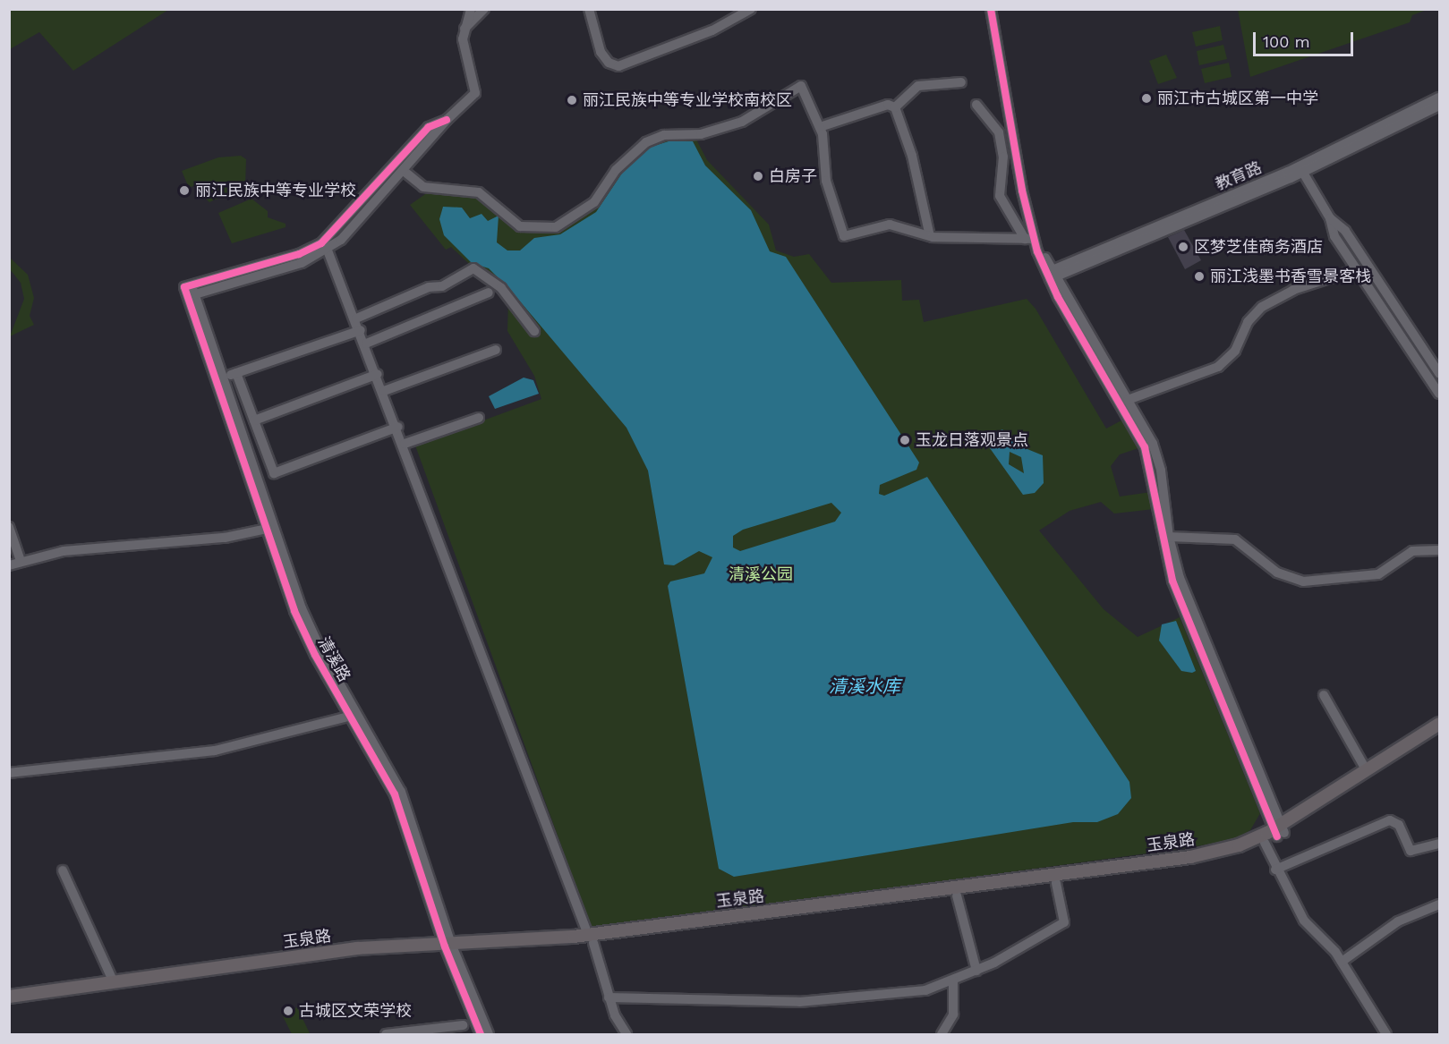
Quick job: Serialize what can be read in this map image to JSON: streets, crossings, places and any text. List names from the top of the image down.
{
  "streets": {
    "main road": ["玉泉路"],
    "street": ["教育路", "清溪路"]
  },
  "crossings": [
    ["清溪路", "玉泉路"]
  ],
  "water": ["清溪水库"],
  "parks": ["清溪公园"],
  "places": [
    "丽江市古城区第一中学",
    "丽江民族中等专业学校南校区",
    "白房子",
    "丽江民族中等专业学校",
    "区梦芝佳商务酒店",
    "丽江浅墨书香雪景客栈",
    "玉龙日落观景点",
    "古城区文荣学校"
  ],
  "scale_bar": "100 m"
}
